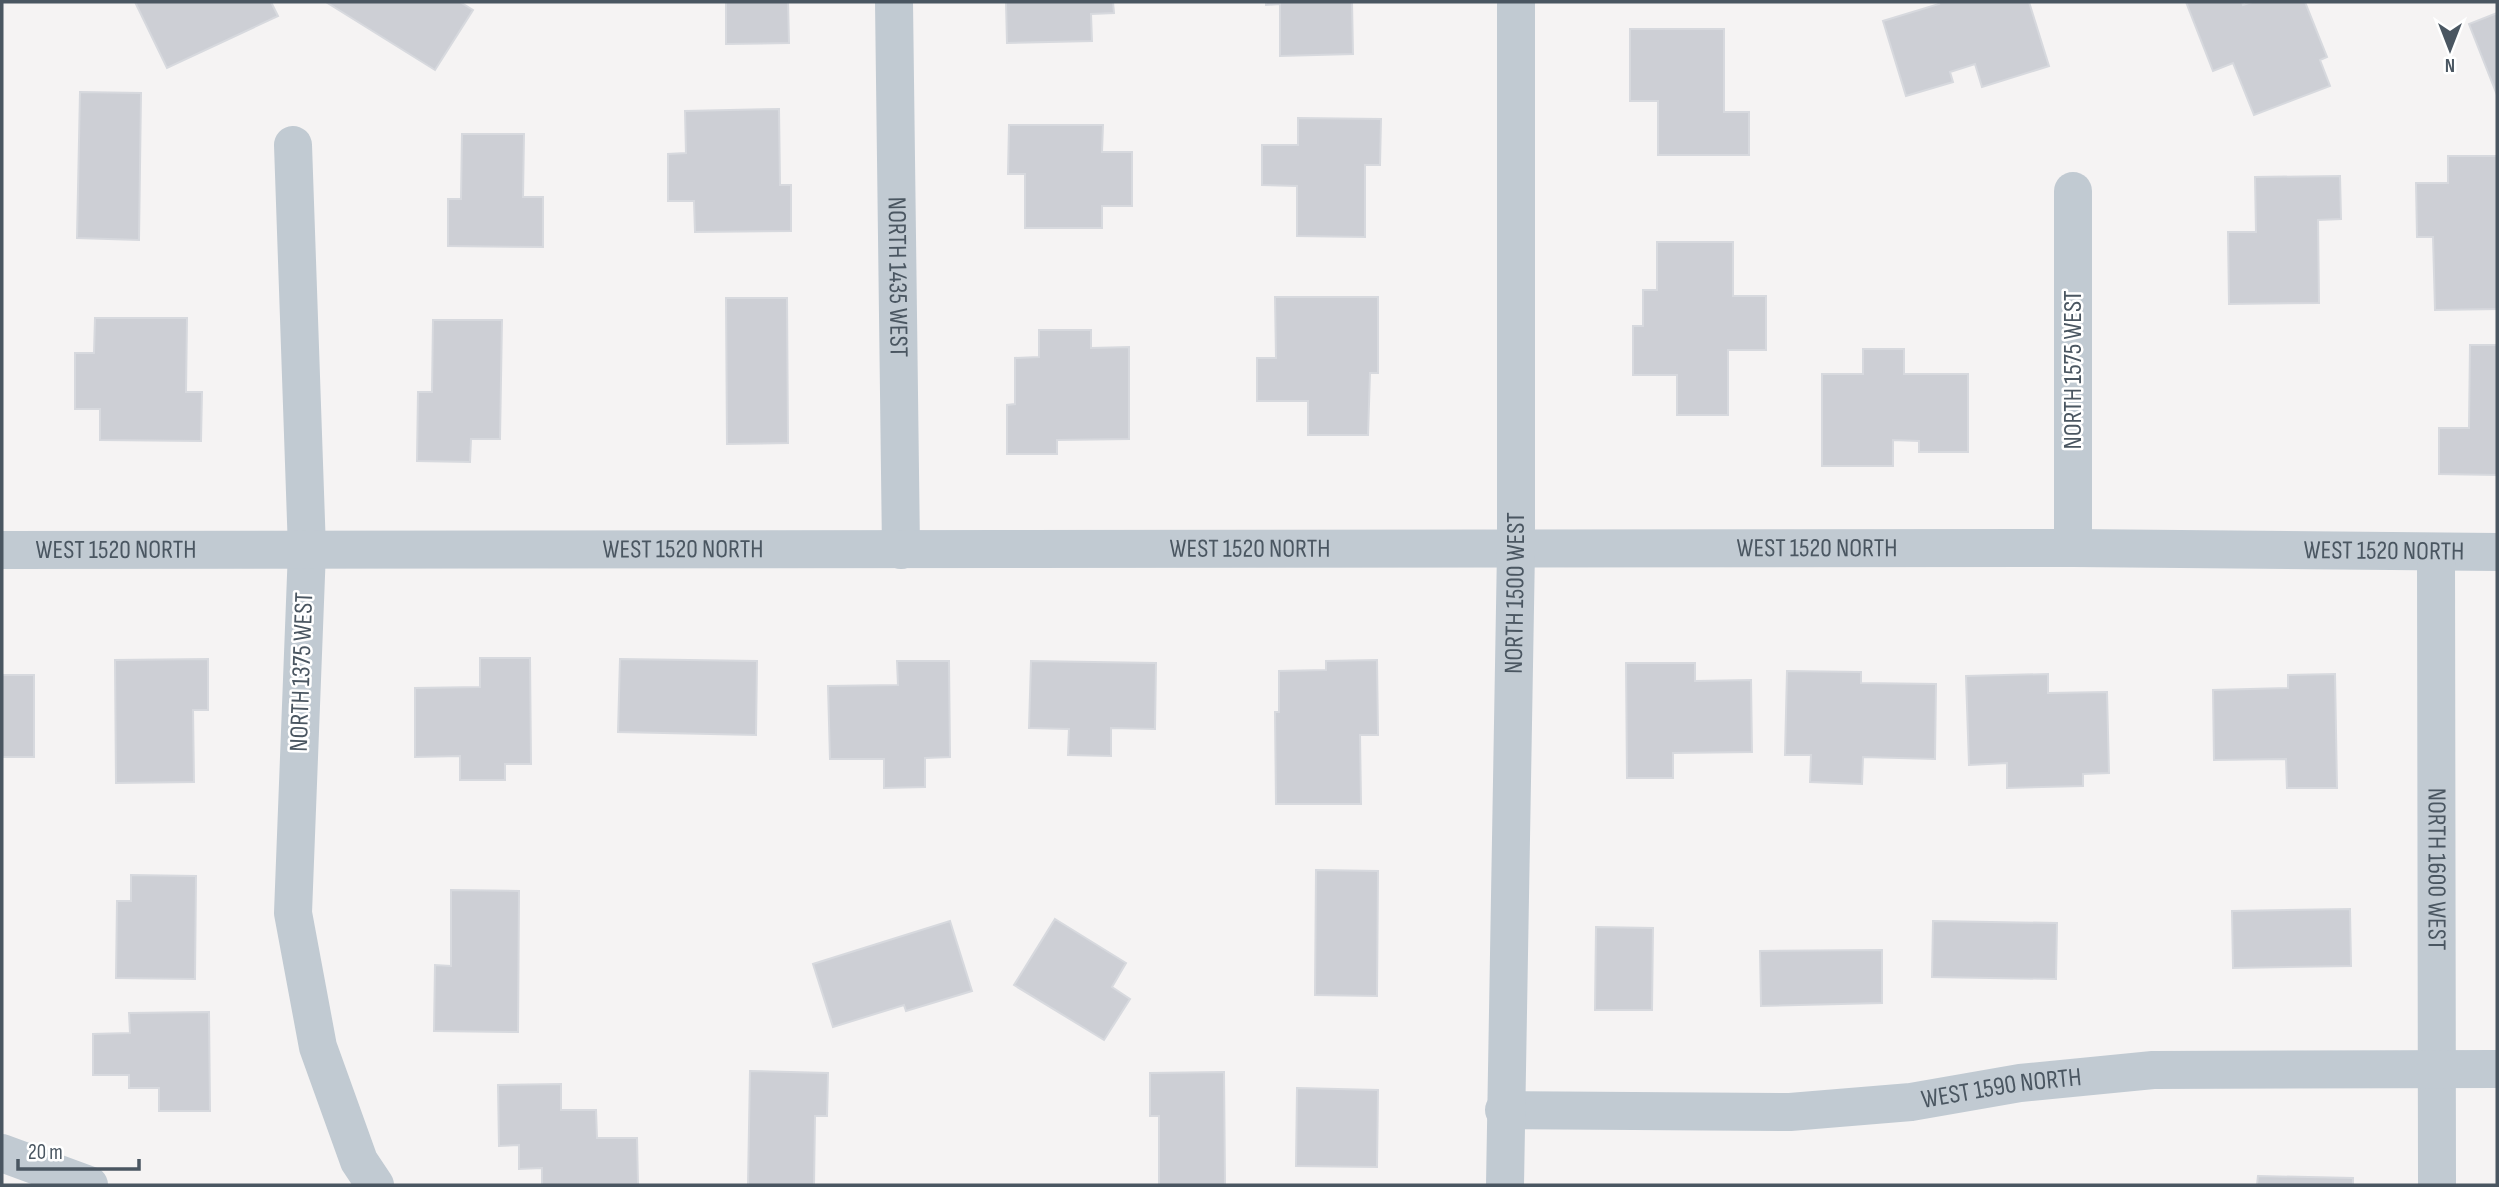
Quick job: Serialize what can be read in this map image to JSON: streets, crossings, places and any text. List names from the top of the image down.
{
  "streets": {
    "street": [
      "NORTH 1435 WEST",
      "NORTH 1575 WEST",
      "WEST 1520 NORTH",
      "NORTH 1500 WEST",
      "NORTH 1375 WEST",
      "NORTH 1600 WEST",
      "WEST 1590 NORTH"
    ]
  },
  "crossings": [
    ["NORTH 1435 WEST", "WEST 1520 NORTH"],
    ["NORTH 1575 WEST", "WEST 1520 NORTH"],
    ["WEST 1520 NORTH", "NORTH 1500 WEST"],
    ["WEST 1520 NORTH", "NORTH 1375 WEST"],
    ["WEST 1520 NORTH", "NORTH 1600 WEST"],
    ["NORTH 1500 WEST", "WEST 1590 NORTH"],
    ["NORTH 1600 WEST", "WEST 1590 NORTH"]
  ],
  "scale_bar": "20 m",
  "north": "bottom"
}
